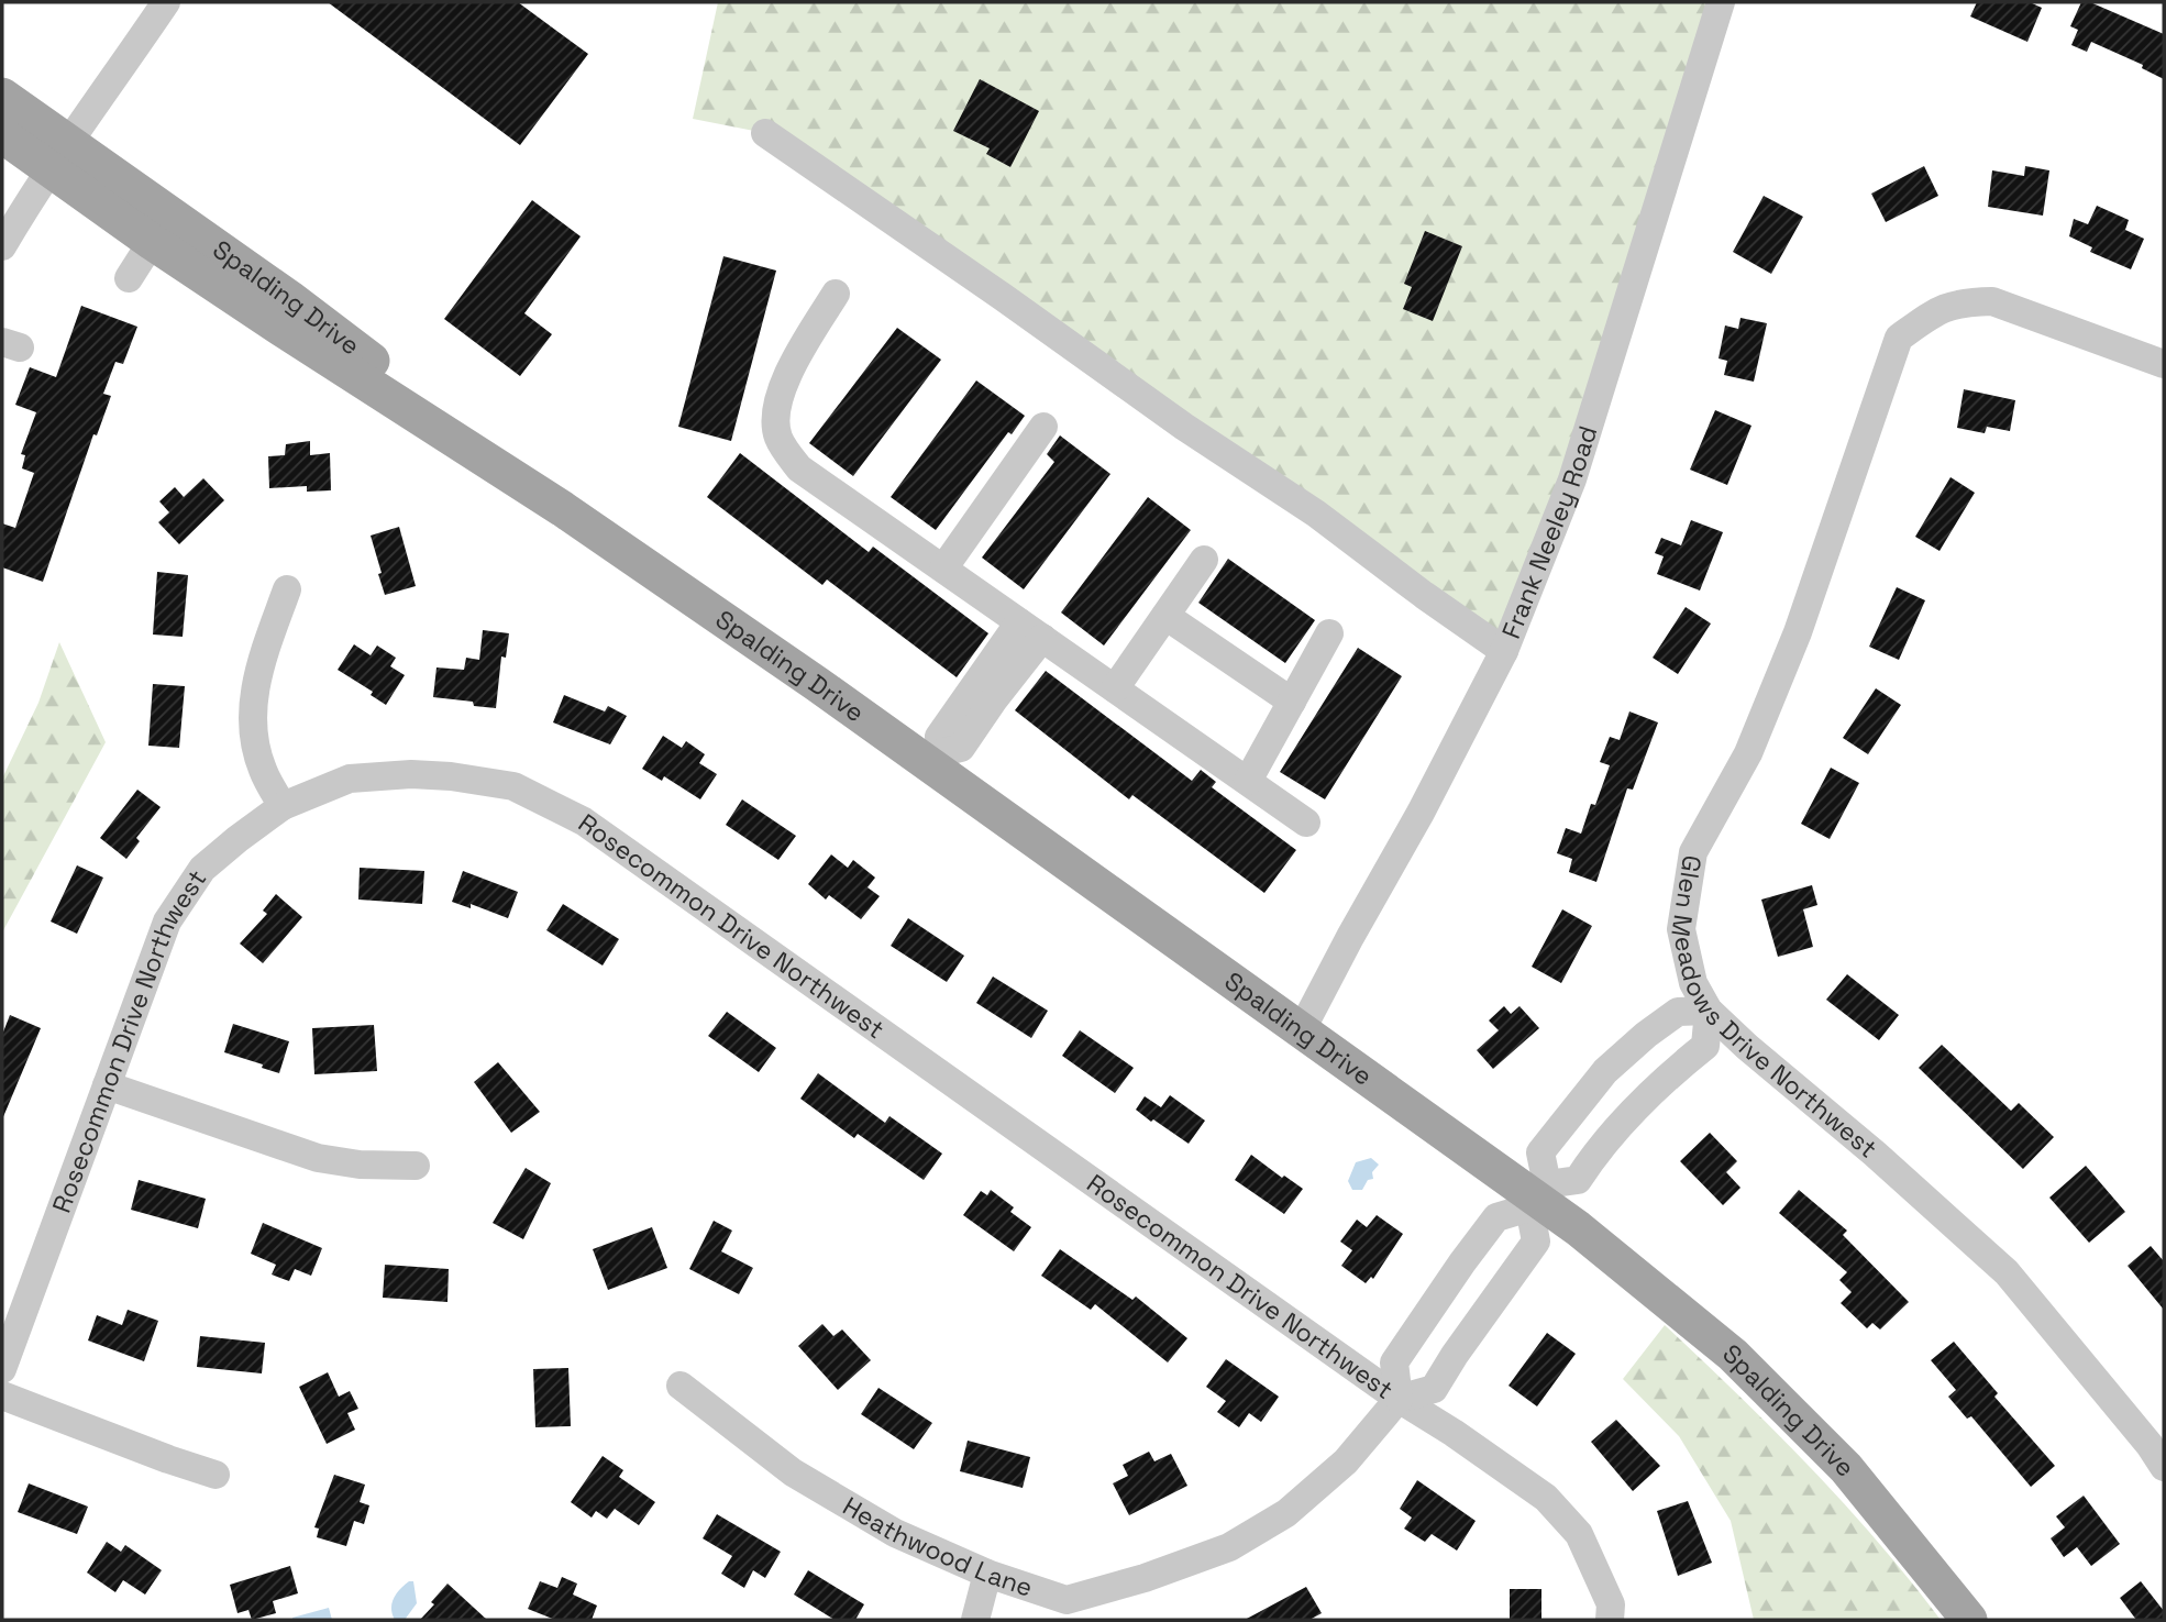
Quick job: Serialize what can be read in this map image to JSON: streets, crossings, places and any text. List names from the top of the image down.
{
  "streets": {
    "main road": ["Spalding Drive"],
    "street": [
      "Frank Neeley Road",
      "Rosecommon Drive Northwest",
      "Glen Meadows Drive Northwest",
      "Heathwood Lane"
    ]
  },
  "crossings": [
    ["Spalding Drive", "Frank Neeley Road"],
    ["Rosecommon Drive Northwest", "Heathwood Lane"]
  ]
}
